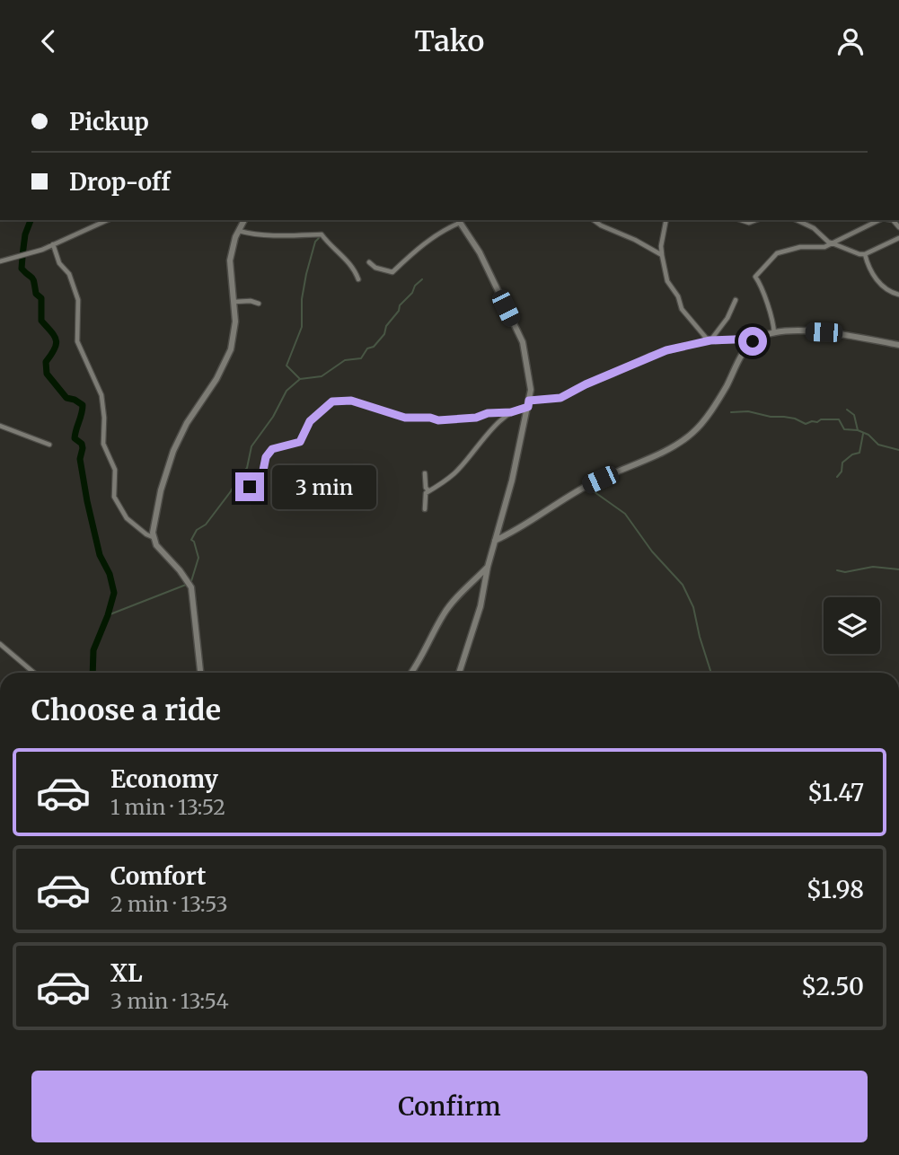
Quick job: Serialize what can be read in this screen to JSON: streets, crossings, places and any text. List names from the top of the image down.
{
  "page": {
    "header": "Tako",
    "banner": ["Pickup", "Drop-off"],
    "bubble": "3 min",
    "heading": "Choose a ride",
    "list": [
      {
        "name": "Economy",
        "note": "1 min · 13:52",
        "value": "$1.47"
      },
      {
        "name": "Comfort",
        "note": "2 min · 13:53",
        "value": "$1.98"
      },
      {
        "name": "XL",
        "note": "3 min · 13:54",
        "value": "$2.50"
      }
    ],
    "buttons": "Confirm"
  }
}
